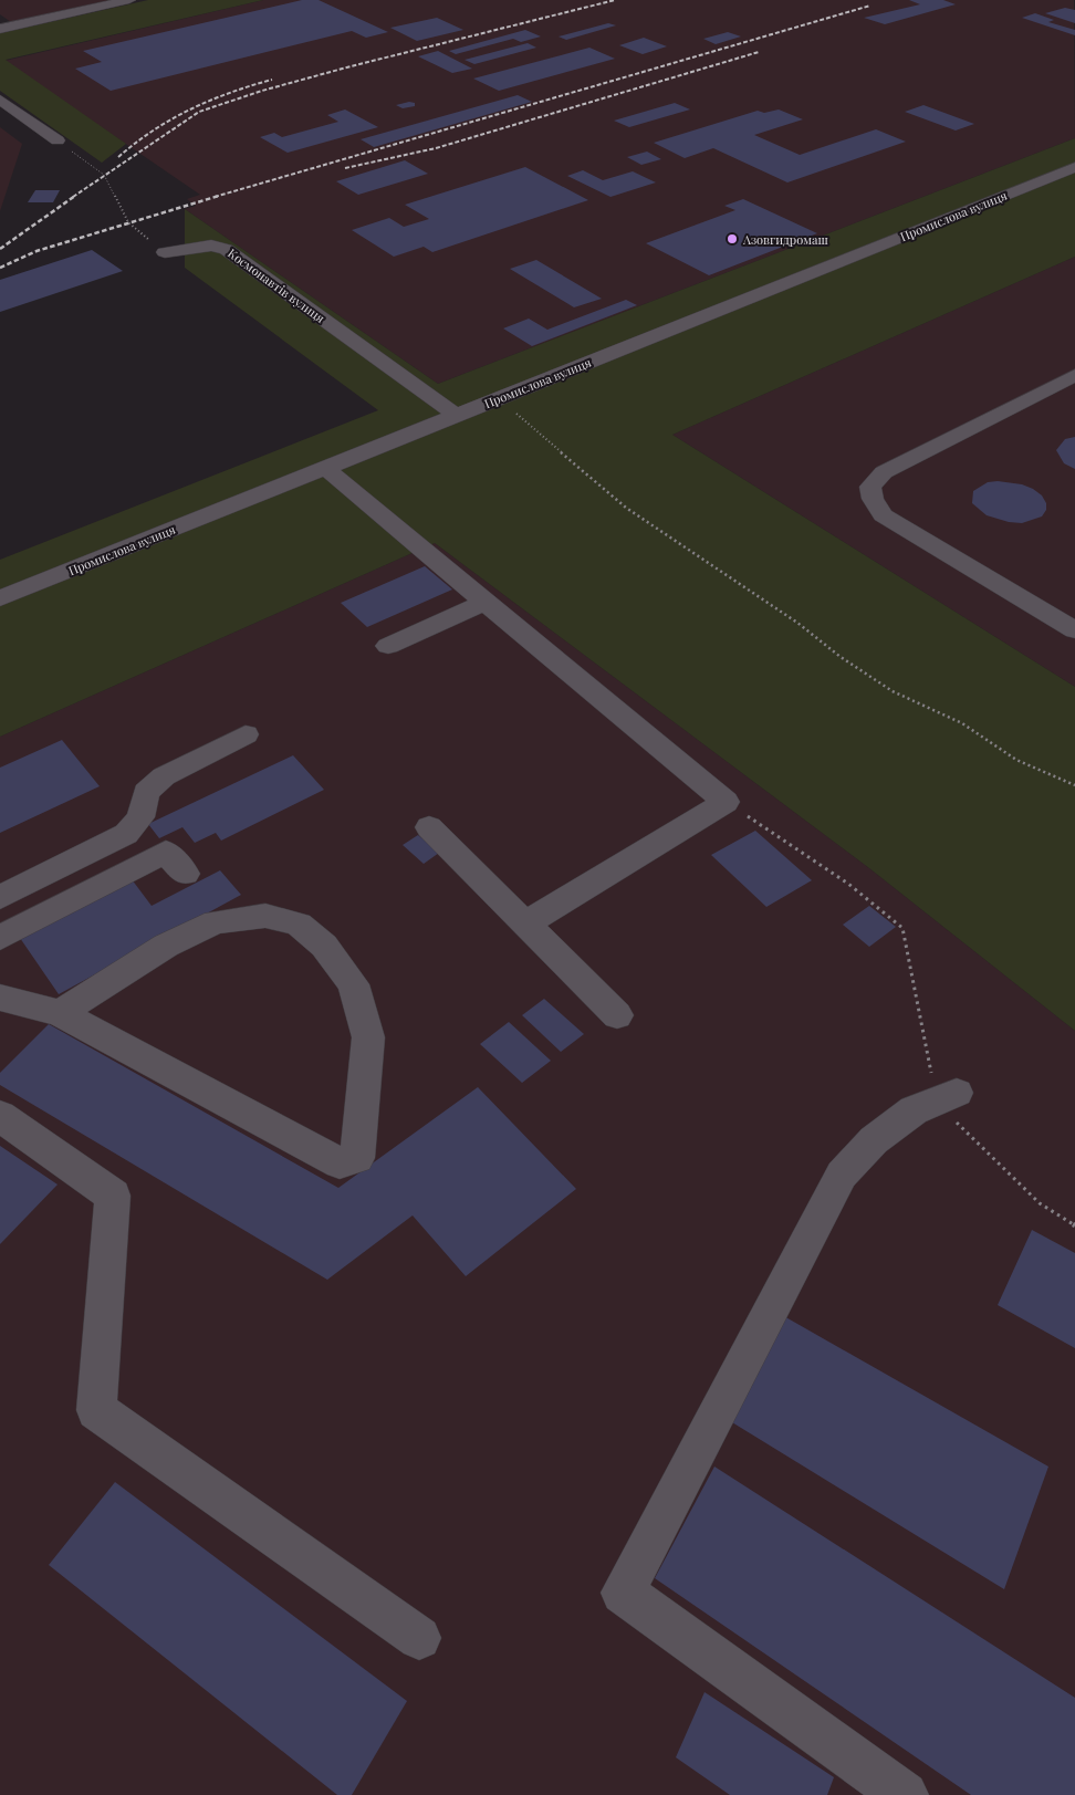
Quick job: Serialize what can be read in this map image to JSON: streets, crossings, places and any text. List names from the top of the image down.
{
  "streets": {
    "street": ["Промислова вулиця", "Космонавтів вулиця"]
  },
  "crossings": [
    ["Промислова вулиця", "Космонавтів вулиця"]
  ],
  "places": ["Азовгидромаш"]
}
